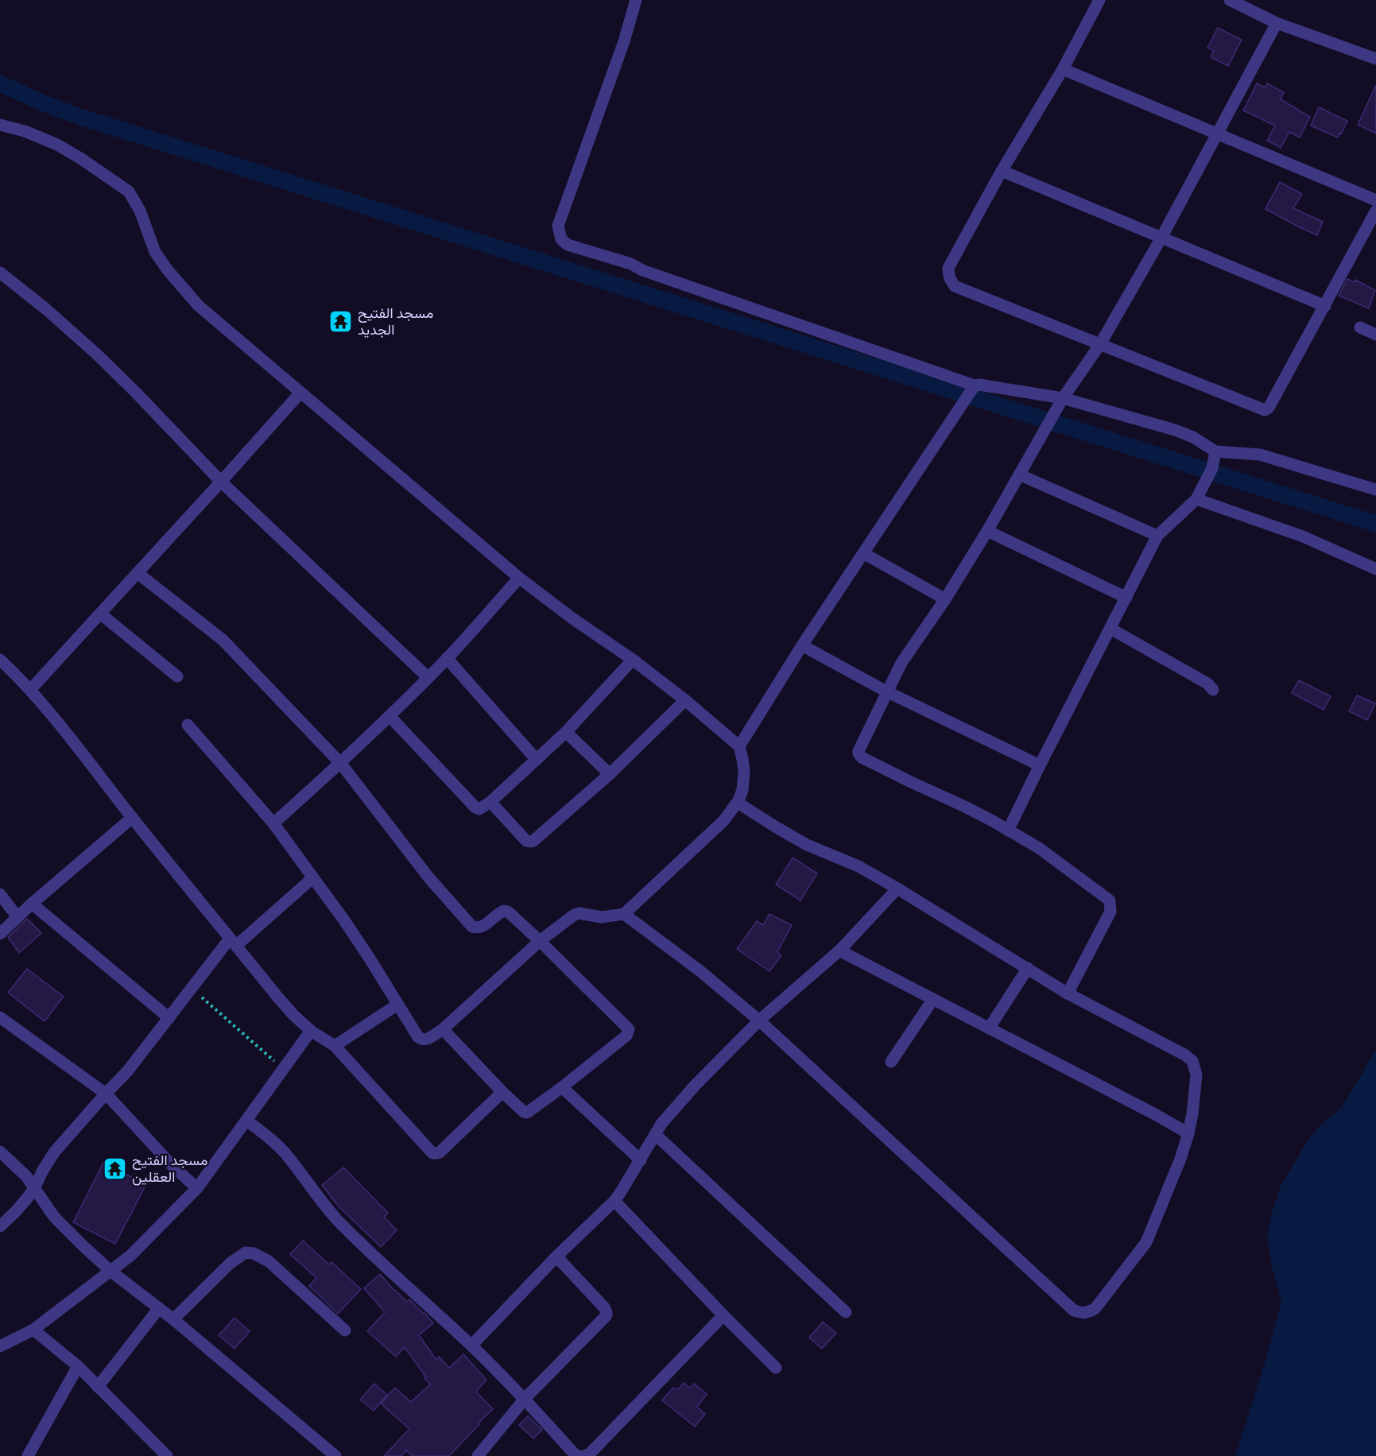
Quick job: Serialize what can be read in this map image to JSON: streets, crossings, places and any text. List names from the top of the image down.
{
  "places": {
    "temple": ["مسجد الفتيح الجديد", "مسجد الفتيح العقلين"]
  }
}
